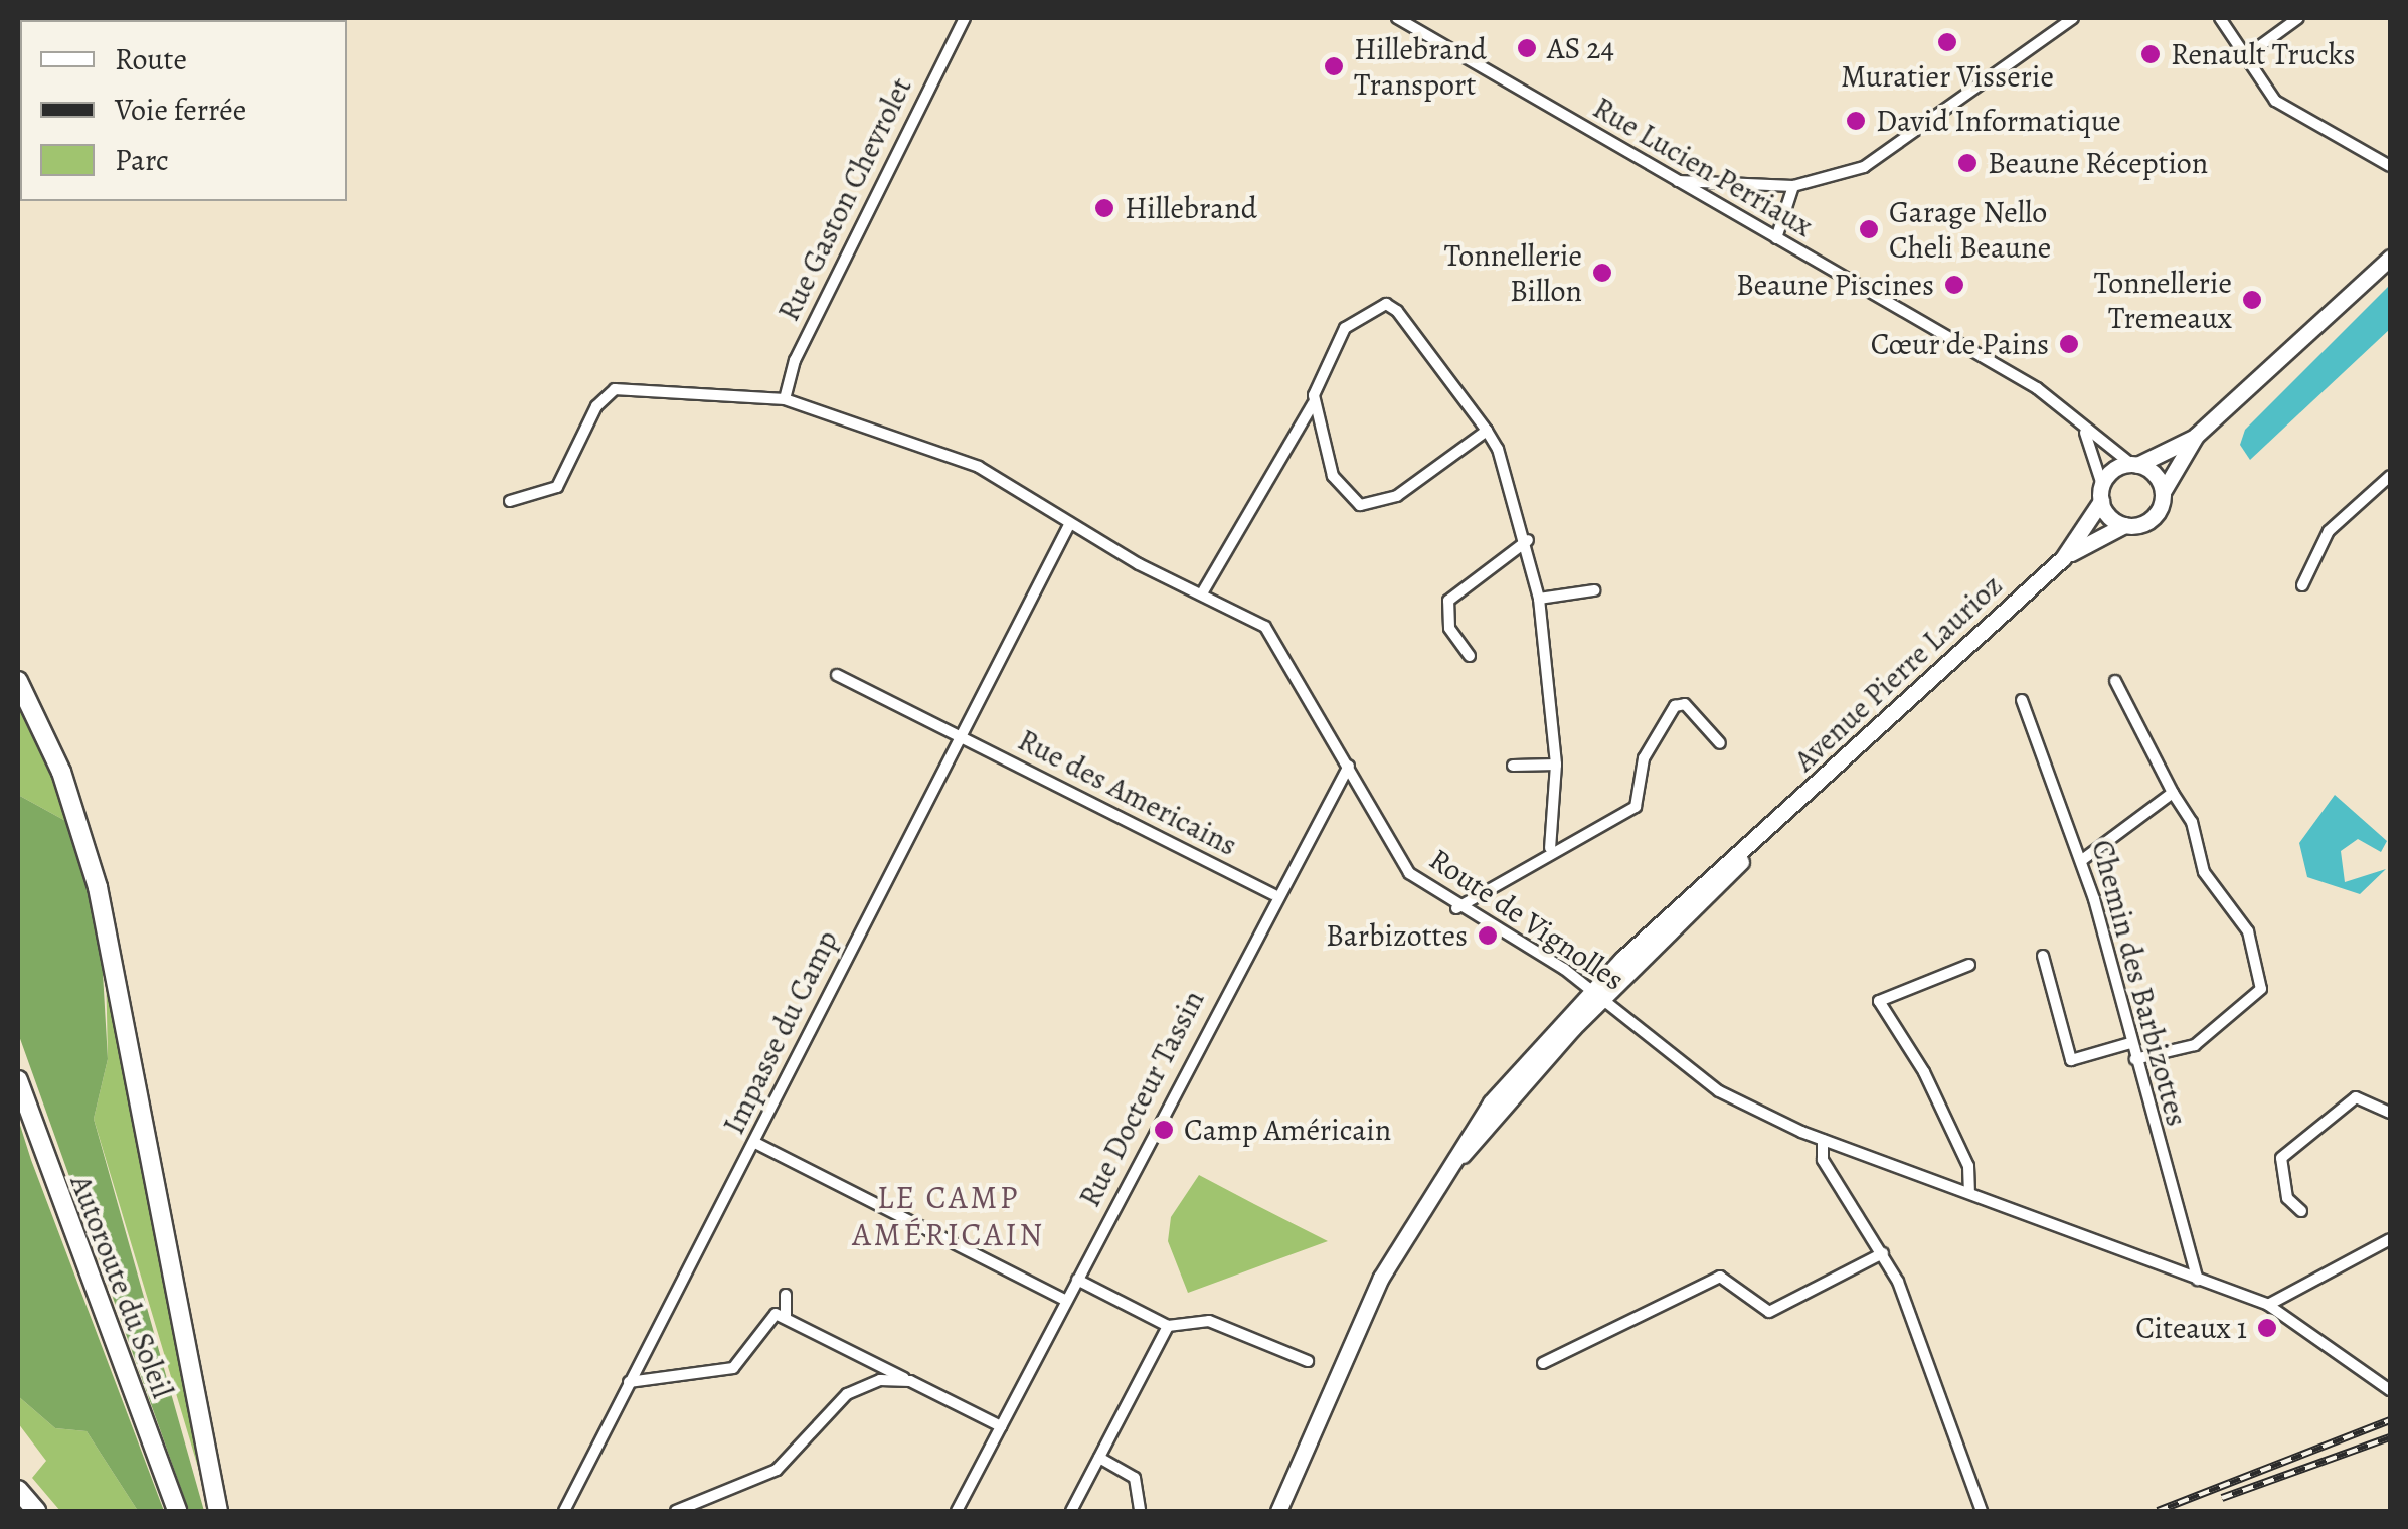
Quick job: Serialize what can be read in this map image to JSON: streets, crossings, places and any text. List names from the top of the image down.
{
  "streets": {
    "highway": ["Autoroute du Soleil"],
    "main road": ["Avenue Pierre Laurioz"],
    "street": [
      "Rue Lucien Perriaux",
      "Rue Gaston Chevrolet",
      "Rue des Americains",
      "Route de Vignolles",
      "Chemin des Barbizottes",
      "Impasse du Camp",
      "Rue Docteur Tassin"
    ]
  },
  "crossings": [
    ["Rue Lucien Perriaux", "Avenue Pierre Laurioz"],
    ["Rue Gaston Chevrolet", "Route de Vignolles"],
    ["Avenue Pierre Laurioz", "Route de Vignolles"],
    ["Rue des Americains", "Impasse du Camp"],
    ["Rue des Americains", "Rue Docteur Tassin"],
    ["Route de Vignolles", "Chemin des Barbizottes"],
    ["Route de Vignolles", "Impasse du Camp"],
    ["Route de Vignolles", "Rue Docteur Tassin"]
  ],
  "districts": ["LE CAMP AMÉRICAIN"],
  "places": [
    "Muratier Visserie",
    "AS 24",
    "Renault Trucks",
    "Hillebrand Transport",
    "David Informatique",
    "Beaune Réception",
    "Hillebrand",
    "Garage Nello Cheli Beaune",
    "Tonnellerie Billon",
    "Beaune Piscines",
    "Tonnellerie Tremeaux",
    "Cœur de Pains",
    "Barbizottes",
    "Camp Américain",
    "Citeaux 1"
  ],
  "legend": ["Route", "Voie ferrée", "Parc"]
}
